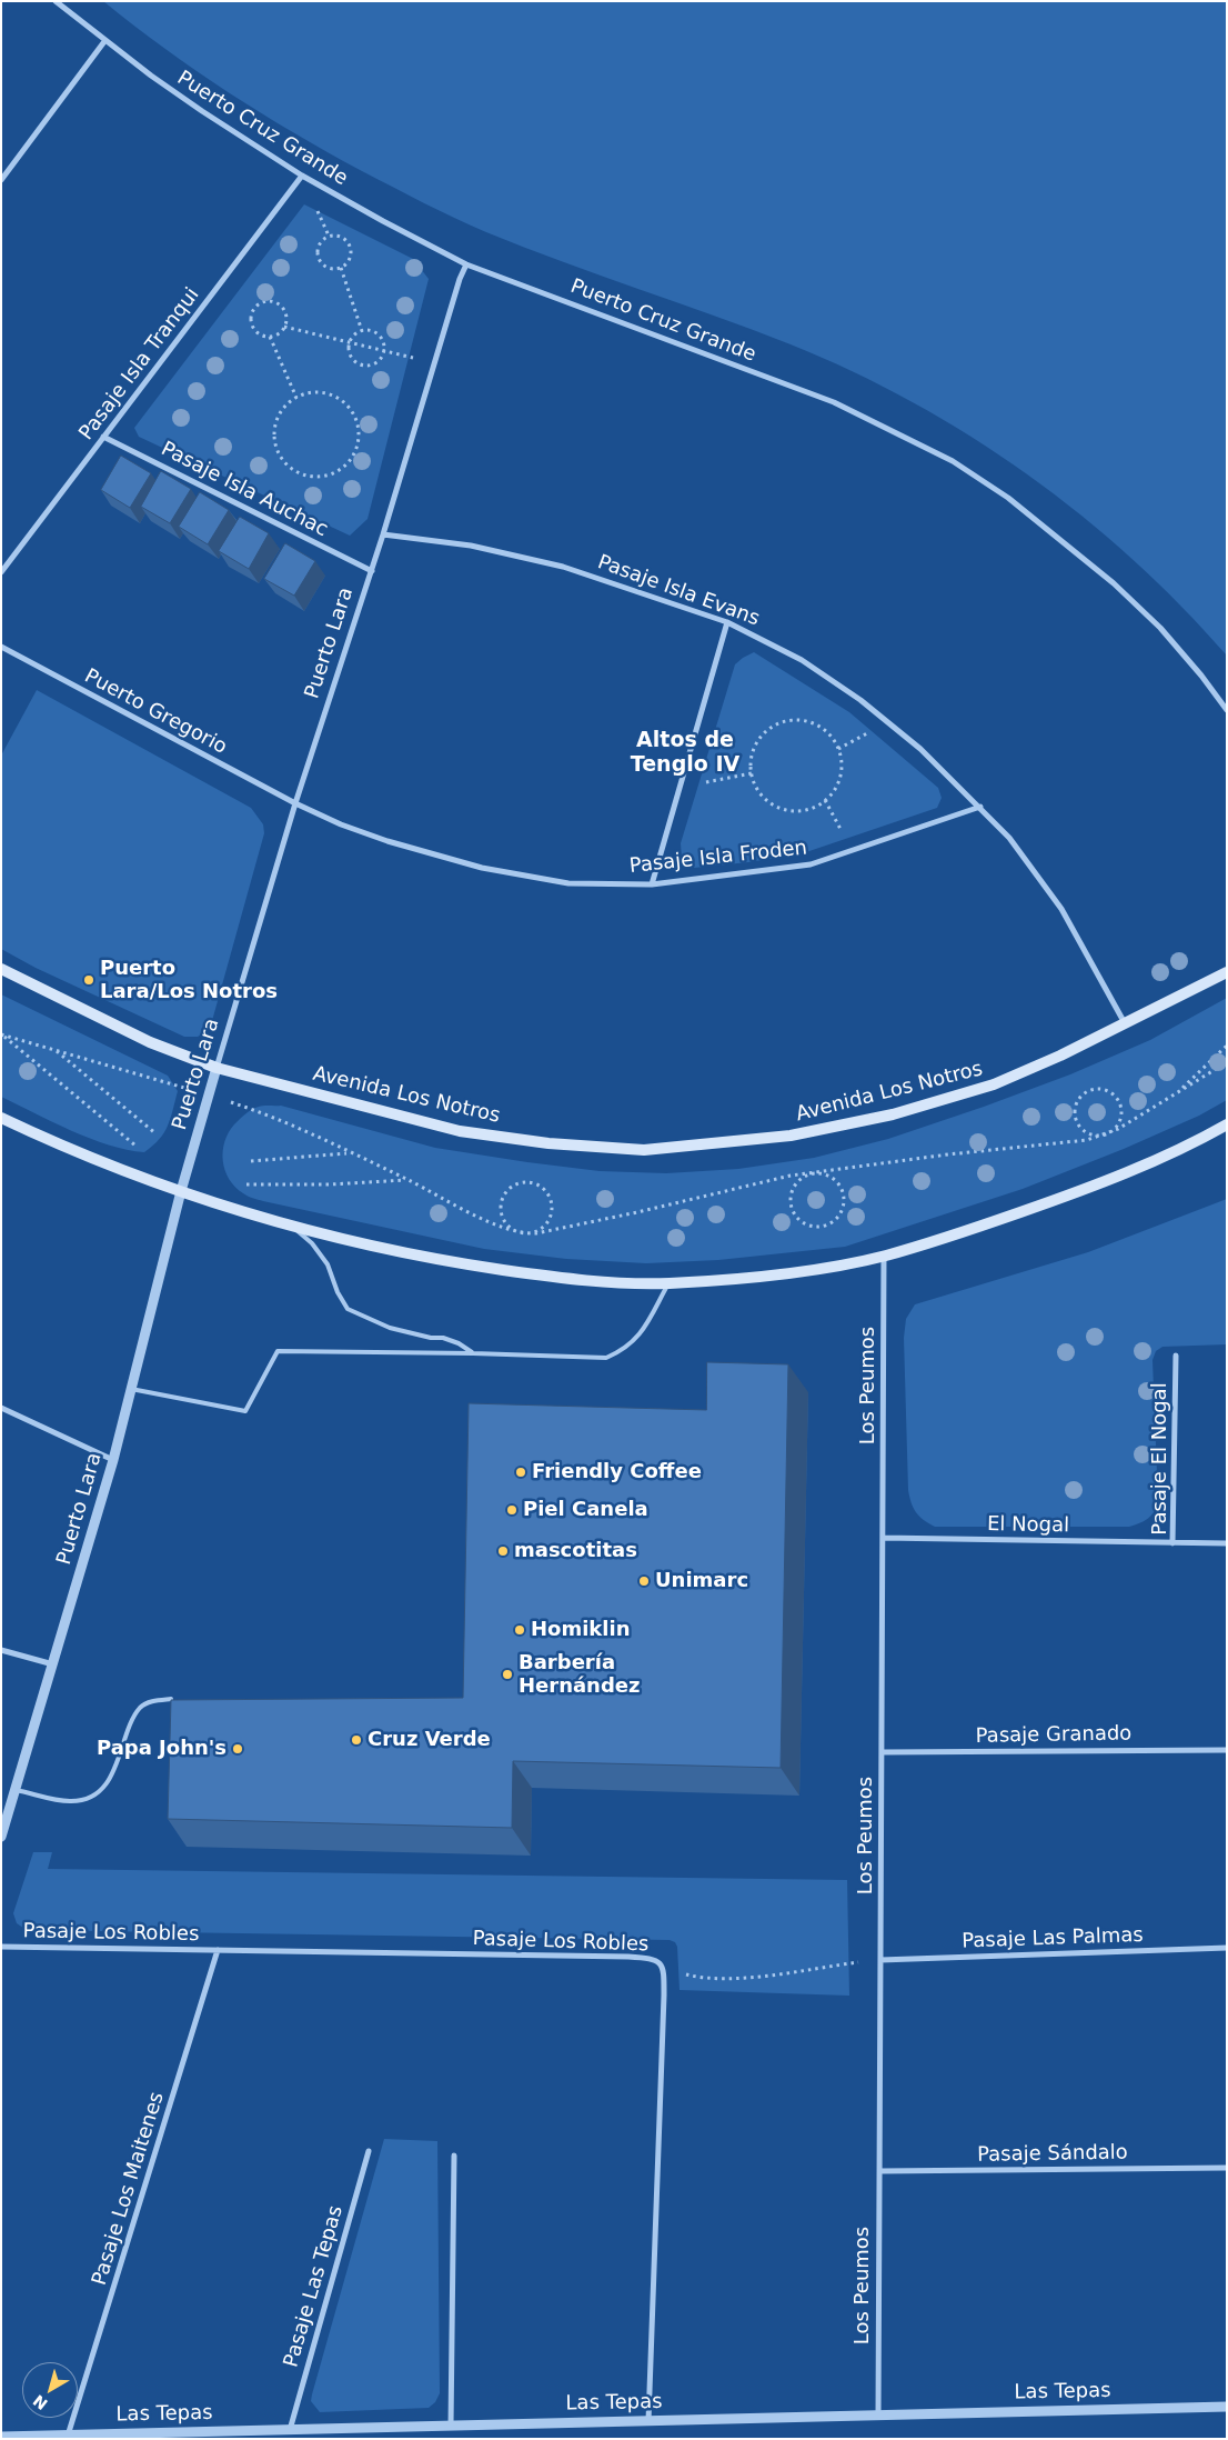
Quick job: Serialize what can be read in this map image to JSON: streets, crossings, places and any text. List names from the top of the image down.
{
  "streets": {
    "main road": ["Avenida Los Notros"],
    "street": [
      "Puerto Cruz Grande",
      "Pasaje Isla Tranqui",
      "Pasaje Isla Auchac",
      "Pasaje Isla Evans",
      "Puerto Lara",
      "Puerto Gregorio",
      "Pasaje Isla Froden",
      "Los Peumos",
      "Pasaje El Nogal",
      "El Nogal",
      "Pasaje Granado",
      "Pasaje Los Robles",
      "Pasaje Las Palmas",
      "Pasaje Sándalo",
      "Pasaje Los Maitenes",
      "Pasaje Las Tepas",
      "Las Tepas"
    ]
  },
  "crossings": [
    ["Puerto Cruz Grande", "Pasaje Isla Tranqui"],
    ["Puerto Cruz Grande", "Puerto Lara"],
    ["Pasaje Isla Tranqui", "Pasaje Isla Auchac"],
    ["Pasaje Isla Auchac", "Puerto Lara"],
    ["Pasaje Isla Evans", "Puerto Lara"],
    ["Pasaje Isla Evans", "Pasaje Isla Froden"],
    ["Pasaje Isla Evans", "Avenida Los Notros"],
    ["Puerto Lara", "Puerto Gregorio"],
    ["Puerto Lara", "Pasaje Isla Froden"],
    ["Puerto Lara", "Avenida Los Notros"],
    ["Puerto Gregorio", "Pasaje Isla Froden"],
    ["Los Peumos", "El Nogal"],
    ["Los Peumos", "Pasaje Granado"],
    ["Los Peumos", "Pasaje Las Palmas"],
    ["Los Peumos", "Pasaje Sándalo"],
    ["Los Peumos", "Las Tepas"],
    ["Pasaje El Nogal", "El Nogal"],
    ["Pasaje Los Robles", "Pasaje Los Maitenes"],
    ["Pasaje Los Robles", "Las Tepas"],
    ["Pasaje Los Maitenes", "Las Tepas"],
    ["Pasaje Las Tepas", "Las Tepas"]
  ],
  "districts": ["Altos de Tenglo IV"],
  "places": [
    "Puerto Lara/Los Notros",
    "Friendly Coffee",
    "Piel Canela",
    "mascotitas",
    "Unimarc",
    "Homiklin",
    "Barbería Hernández",
    "Cruz Verde",
    "Papa John's"
  ],
  "north": "bottom left"
}
